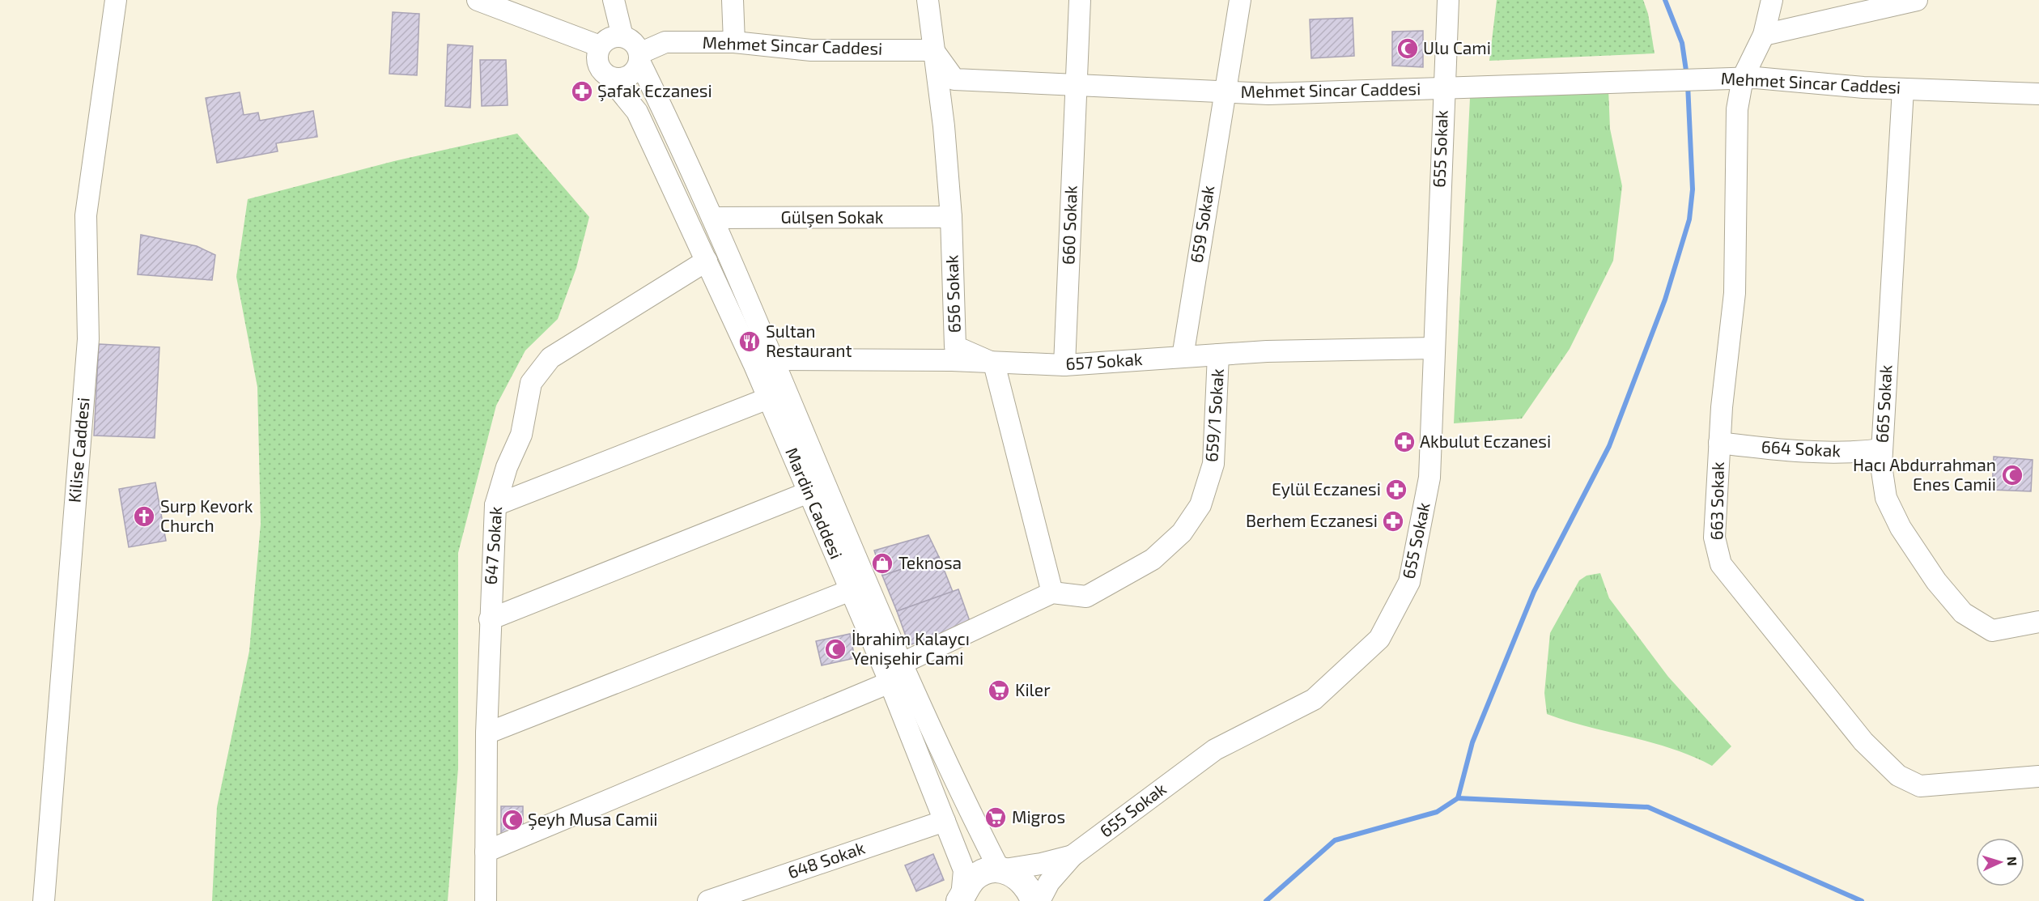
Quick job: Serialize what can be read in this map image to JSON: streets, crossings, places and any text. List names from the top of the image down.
{
  "streets": {
    "main road": ["Mardin Caddesi"],
    "street": [
      "Mehmet Sincar Caddesi",
      "655 Sokak",
      "Gülşen Sokak",
      "659 Sokak",
      "660 Sokak",
      "656 Sokak",
      "657 Sokak",
      "665 Sokak",
      "659/1 Sokak",
      "664 Sokak",
      "Kilise Caddesi",
      "663 Sokak",
      "647 Sokak",
      "648 Sokak"
    ]
  },
  "crossings": [
    ["Mehmet Sincar Caddesi", "655 Sokak"],
    ["Mehmet Sincar Caddesi", "659 Sokak"],
    ["Mehmet Sincar Caddesi", "660 Sokak"],
    ["Mehmet Sincar Caddesi", "656 Sokak"],
    ["Mehmet Sincar Caddesi", "665 Sokak"],
    ["Mehmet Sincar Caddesi", "663 Sokak"],
    ["Mehmet Sincar Caddesi", "Mardin Caddesi"],
    ["655 Sokak", "657 Sokak"],
    ["655 Sokak", "Mardin Caddesi"],
    ["Gülşen Sokak", "656 Sokak"],
    ["Gülşen Sokak", "Mardin Caddesi"],
    ["659 Sokak", "657 Sokak"],
    ["660 Sokak", "657 Sokak"],
    ["656 Sokak", "657 Sokak"],
    ["657 Sokak", "659/1 Sokak"],
    ["657 Sokak", "Mardin Caddesi"],
    ["665 Sokak", "664 Sokak"],
    ["664 Sokak", "663 Sokak"],
    ["Mardin Caddesi", "647 Sokak"],
    ["Mardin Caddesi", "648 Sokak"]
  ],
  "places": {
    "mosque": [
      "Ulu Cami",
      "Hacı Abdurrahman Enes Camii",
      "İbrahim Kalaycı Yenişehir Cami",
      "Şeyh Musa Camii"
    ],
    "pharmacy": [
      "Şafak Eczanesi",
      "Akbulut Eczanesi",
      "Eylül Eczanesi",
      "Berhem Eczanesi"
    ],
    "restaurant": ["Sultan Restaurant"],
    "church": ["Surp Kevork Church"],
    "shop": ["Teknosa"],
    "supermarket": ["Kiler", "Migros"]
  },
  "north": "right"
}
